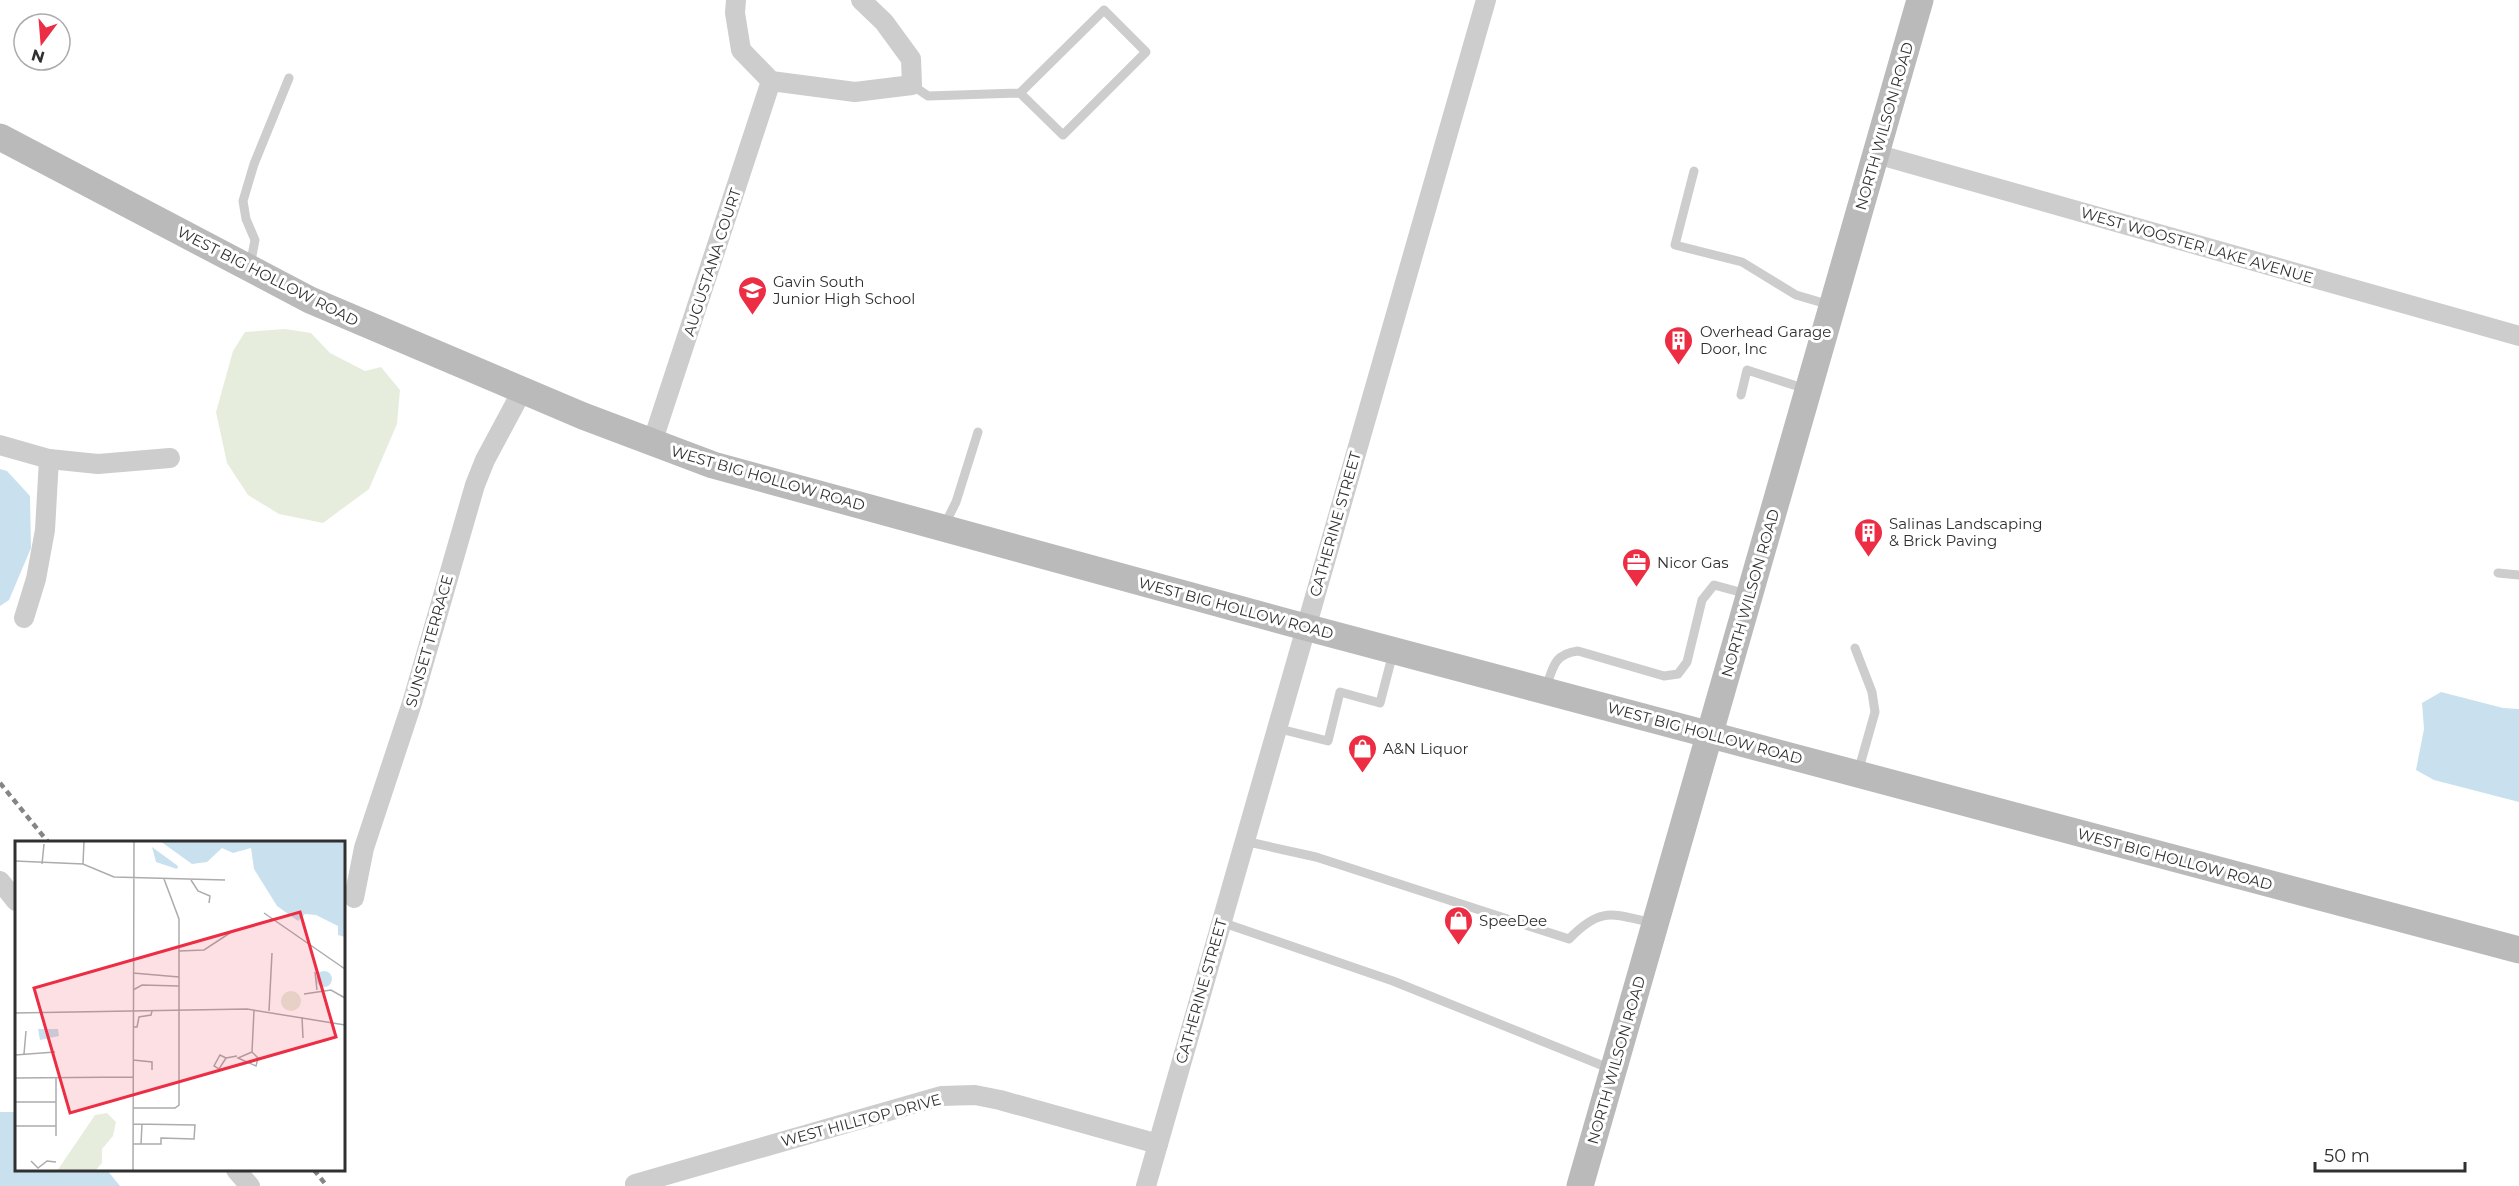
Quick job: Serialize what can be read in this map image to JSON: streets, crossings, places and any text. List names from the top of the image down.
{
  "streets": {
    "main road": ["NORTH WILSON ROAD", "WEST BIG HOLLOW ROAD"],
    "street": [
      "WEST WOOSTER LAKE AVENUE",
      "AUGUSTANA COURT",
      "CATHERINE STREET",
      "SUNSET TERRACE",
      "WEST HILLTOP DRIVE"
    ]
  },
  "crossings": [
    ["NORTH WILSON ROAD", "WEST WOOSTER LAKE AVENUE"],
    ["NORTH WILSON ROAD", "WEST BIG HOLLOW ROAD"],
    ["AUGUSTANA COURT", "WEST BIG HOLLOW ROAD"],
    ["WEST BIG HOLLOW ROAD", "CATHERINE STREET"],
    ["WEST BIG HOLLOW ROAD", "SUNSET TERRACE"],
    ["CATHERINE STREET", "WEST HILLTOP DRIVE"]
  ],
  "places": {
    "school or university": ["Gavin South Junior High School"],
    "building": ["Overhead Garage Door, Inc", "Salinas Landscaping & Brick Paving"],
    "office": ["Nicor Gas"],
    "shop": ["A&N Liquor", "SpeeDee"]
  },
  "scale_bar": "50 m",
  "north": "bottom"
}
